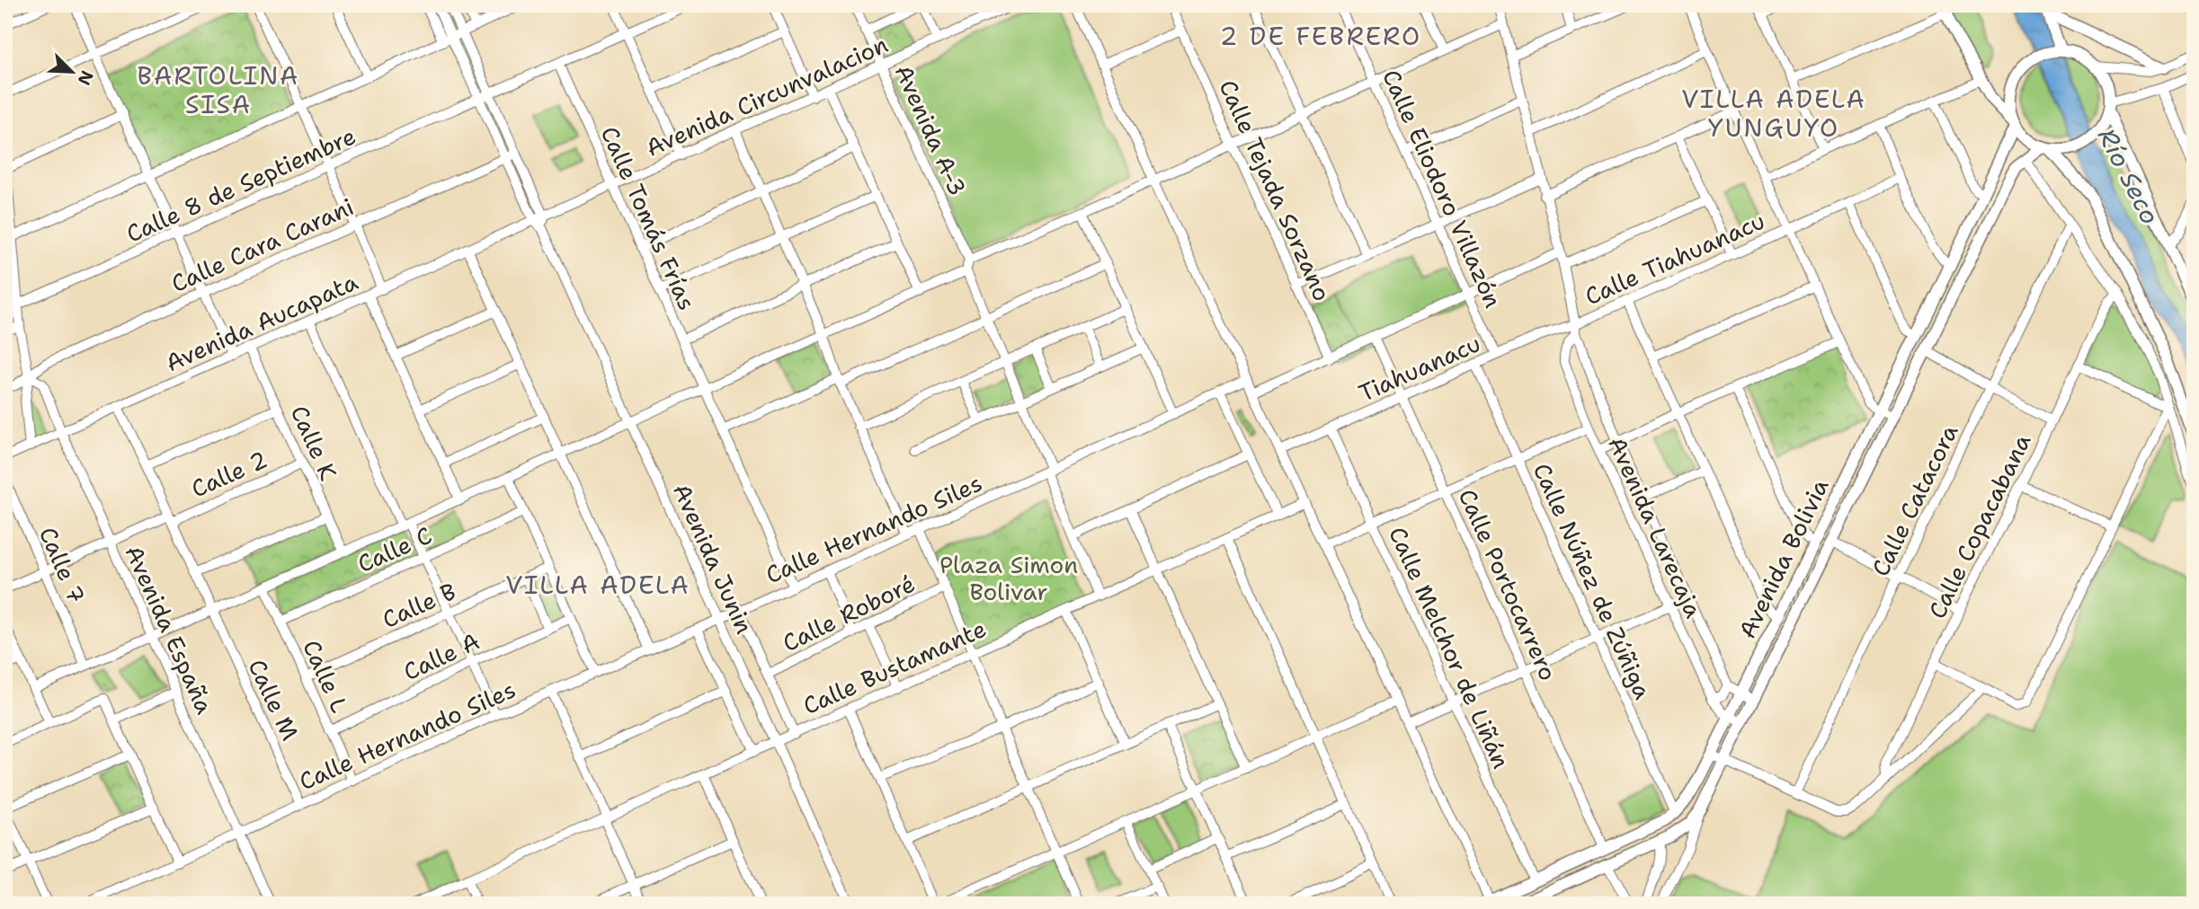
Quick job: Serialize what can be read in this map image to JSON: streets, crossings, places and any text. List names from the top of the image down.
{
  "streets": {
    "main road": ["Avenida Bolivia"],
    "street": [
      "Avenida Circunvalacion",
      "Avenida A-3",
      "Calle 8 de Septiembre",
      "Calle Eliodoro Villazón",
      "Calle Tejada Sorzano",
      "Calle Tomás Frías",
      "Calle Cara Carani",
      "Calle Tiahuanacu",
      "Avenida Aucapata",
      "Tiahuanacu",
      "Calle K",
      "Calle 2",
      "Calle Catacora",
      "Calle Copacabana",
      "Avenida Larecaja",
      "Calle Hernando Siles",
      "Calle C",
      "Avenida Junin",
      "Calle 7",
      "Calle Núñez de Zúñiga",
      "Calle Portocarrero",
      "Calle B",
      "Calle Roboré",
      "Avenida España",
      "Calle Melchor de Liñán",
      "Calle A",
      "Calle Bustamante",
      "Calle L",
      "Calle M"
    ]
  },
  "crossings": [
    ["Avenida Circunvalacion", "Avenida A-3"],
    ["Avenida Circunvalacion", "Calle Tomás Frías"],
    ["Avenida Circunvalacion", "Avenida Aucapata"],
    ["Avenida Circunvalacion", "Avenida Junin"],
    ["Calle 8 de Septiembre", "Calle Tomás Frías"],
    ["Calle 8 de Septiembre", "Avenida Junin"],
    ["Calle Eliodoro Villazón", "Tiahuanacu"],
    ["Calle Tomás Frías", "Calle Hernando Siles"],
    ["Calle Cara Carani", "Avenida Junin"],
    ["Calle Cara Carani", "Avenida España"],
    ["Calle Tiahuanacu", "Tiahuanacu"],
    ["Calle Tiahuanacu", "Avenida Larecaja"],
    ["Avenida Aucapata", "Calle K"],
    ["Avenida Aucapata", "Avenida Junin"],
    ["Avenida Aucapata", "Avenida España"],
    ["Avenida Aucapata", "Calle M"],
    ["Tiahuanacu", "Avenida Larecaja"],
    ["Tiahuanacu", "Calle Núñez de Zúñiga"],
    ["Tiahuanacu", "Calle Portocarrero"],
    ["Tiahuanacu", "Calle Melchor de Liñán"],
    ["Calle K", "Calle 2"],
    ["Calle 2", "Calle 7"],
    ["Calle 2", "Avenida España"],
    ["Calle 2", "Calle M"],
    ["Avenida Larecaja", "Avenida Bolivia"],
    ["Calle Hernando Siles", "Avenida Junin"],
    ["Calle Hernando Siles", "Avenida España"],
    ["Calle Hernando Siles", "Calle L"],
    ["Calle Hernando Siles", "Calle M"],
    ["Calle C", "Calle L"],
    ["Avenida Junin", "Calle Roboré"],
    ["Avenida Junin", "Calle Bustamante"],
    ["Avenida Bolivia", "Calle Núñez de Zúñiga"],
    ["Avenida Bolivia", "Calle Portocarrero"],
    ["Avenida Bolivia", "Calle Melchor de Liñán"],
    ["Calle B", "Calle L"],
    ["Calle A", "Calle L"]
  ],
  "districts": [
    "2 DE FEBRERO",
    "BARTOLINA SISA",
    "VILLA ADELA YUNGUYO",
    "VILLA ADELA"
  ],
  "water": ["Río Seco"],
  "parks": ["Plaza Simon Bolivar"],
  "north": "bottom right"
}
